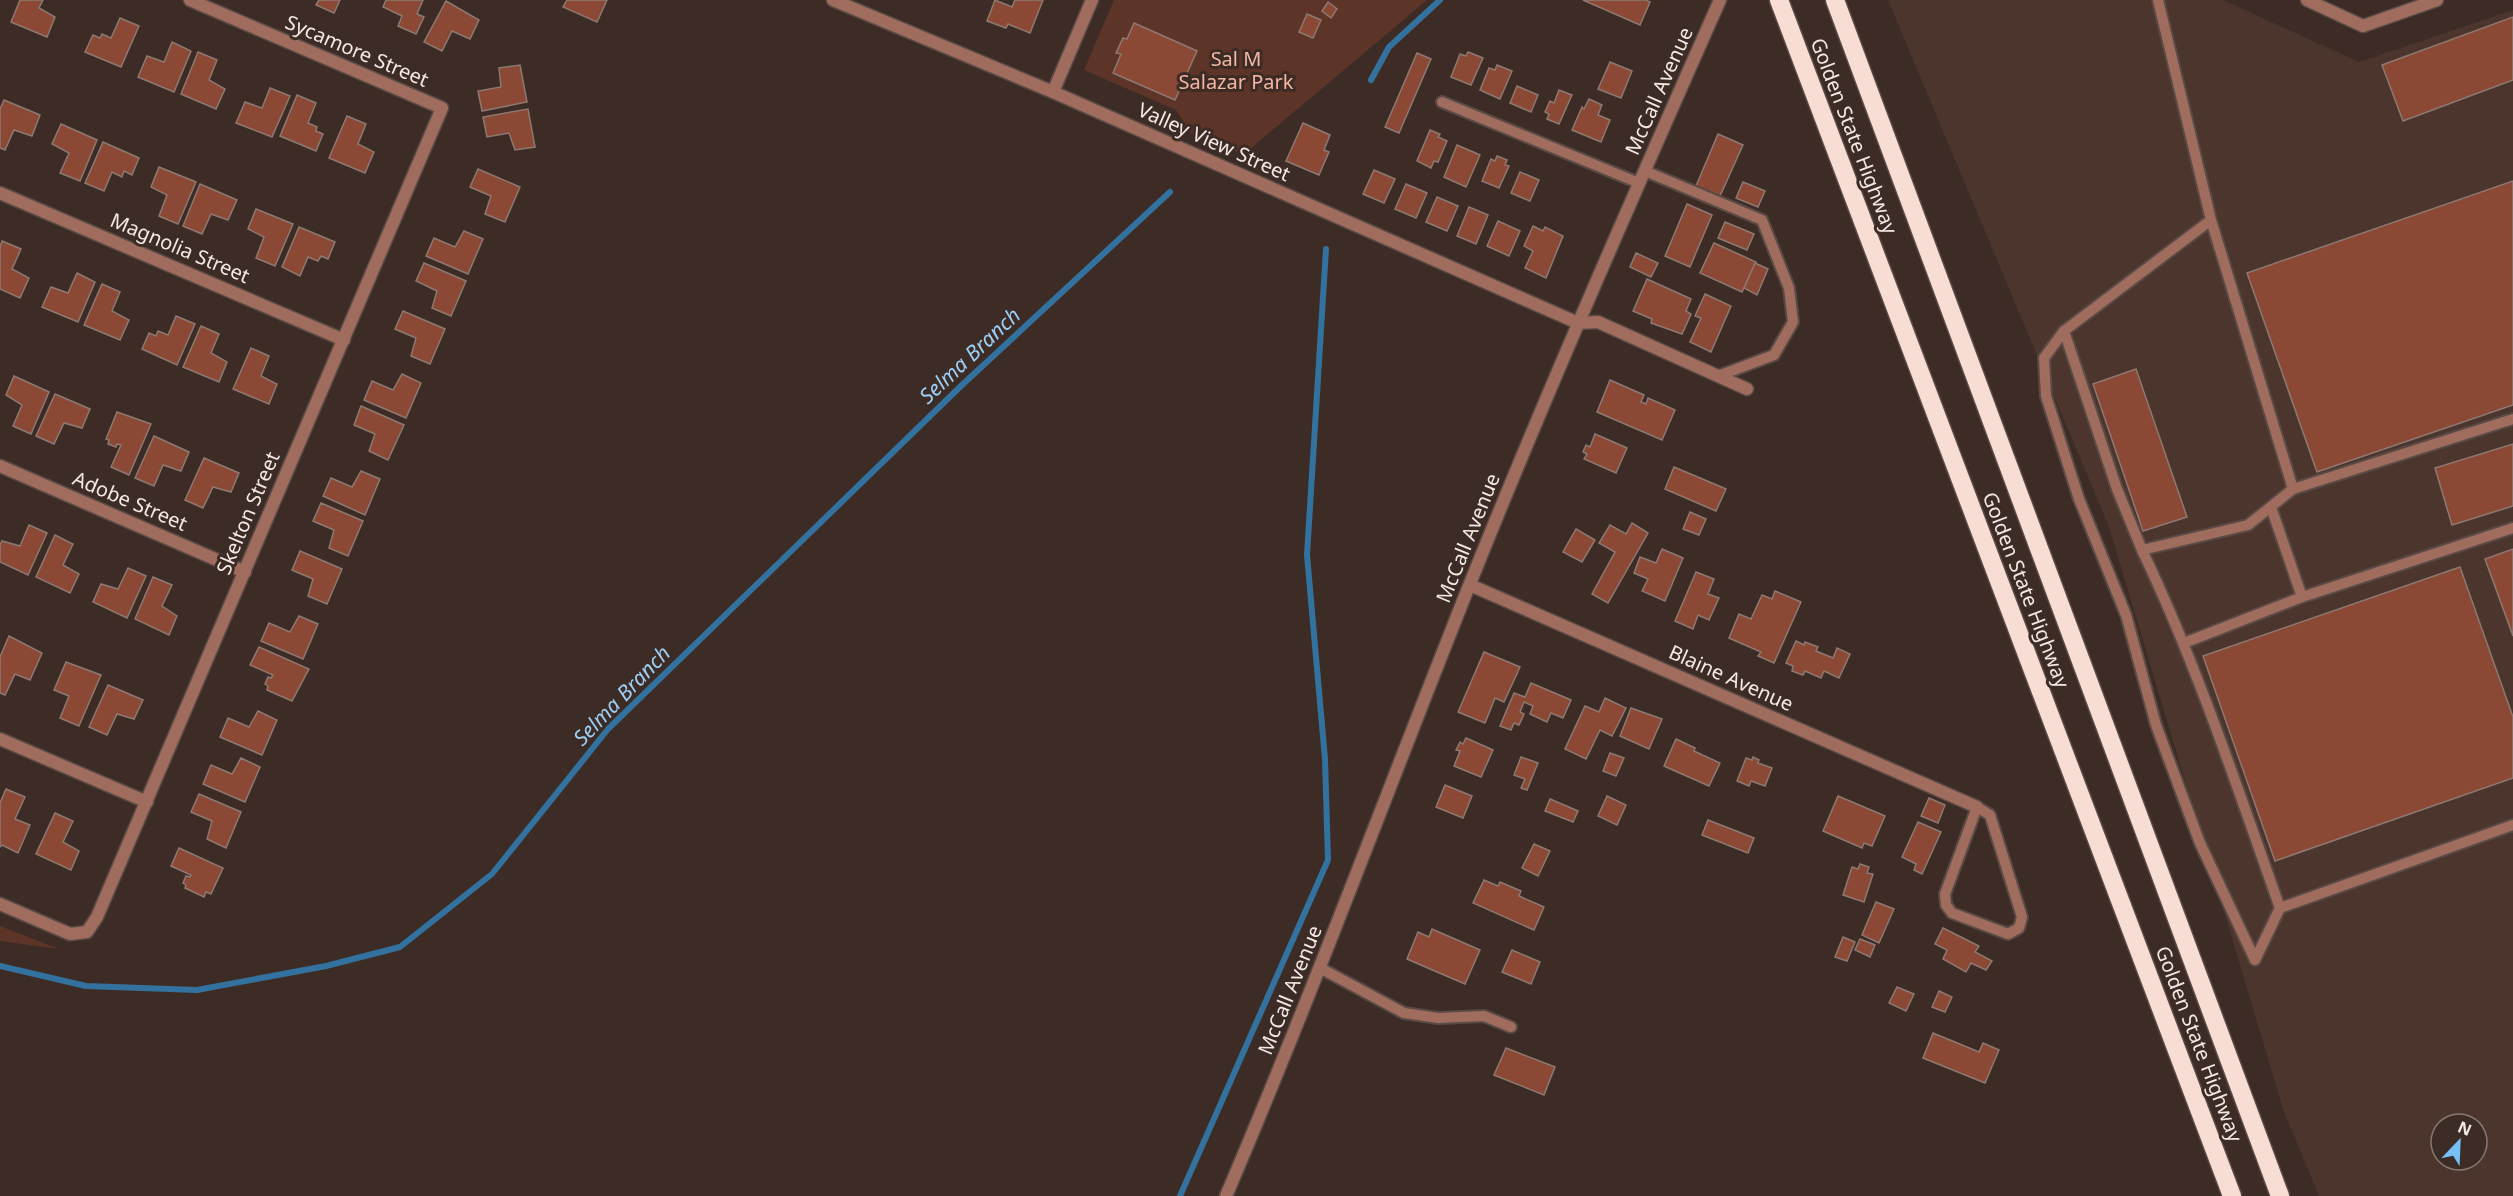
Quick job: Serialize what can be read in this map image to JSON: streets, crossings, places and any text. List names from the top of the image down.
{
  "streets": {
    "highway": ["Golden State Highway"],
    "street": [
      "Sycamore Street",
      "McCall Avenue",
      "Valley View Street",
      "Magnolia Street",
      "Adobe Street",
      "Skelton Street",
      "Blaine Avenue"
    ]
  },
  "crossings": [
    ["Sycamore Street", "Skelton Street"],
    ["McCall Avenue", "Valley View Street"],
    ["McCall Avenue", "Blaine Avenue"],
    ["Magnolia Street", "Skelton Street"],
    ["Adobe Street", "Skelton Street"]
  ],
  "water": ["Selma Branch"],
  "parks": ["Sal M Salazar Park"],
  "north": "top right"
}
